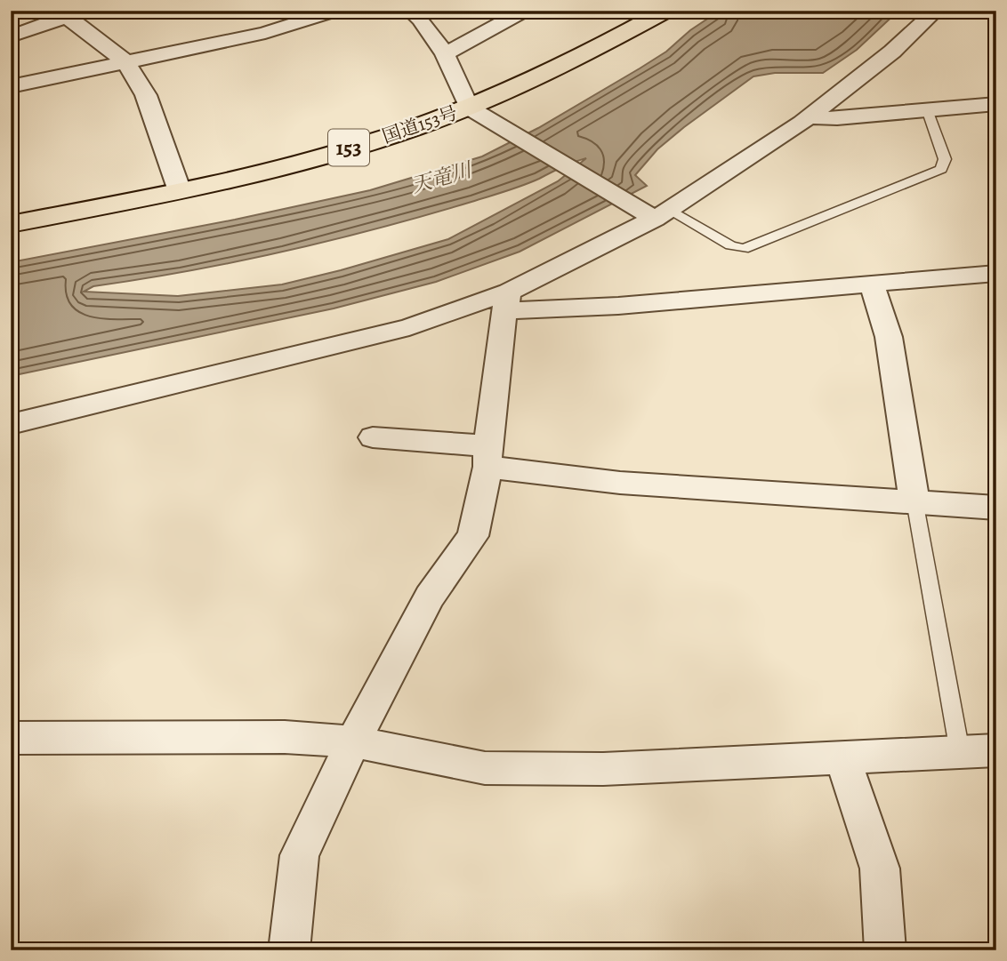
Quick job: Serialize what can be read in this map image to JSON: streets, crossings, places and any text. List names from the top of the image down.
{
  "streets": {
    "highway": ["国道153号", "153"]
  },
  "water": ["天竜川"]
}
